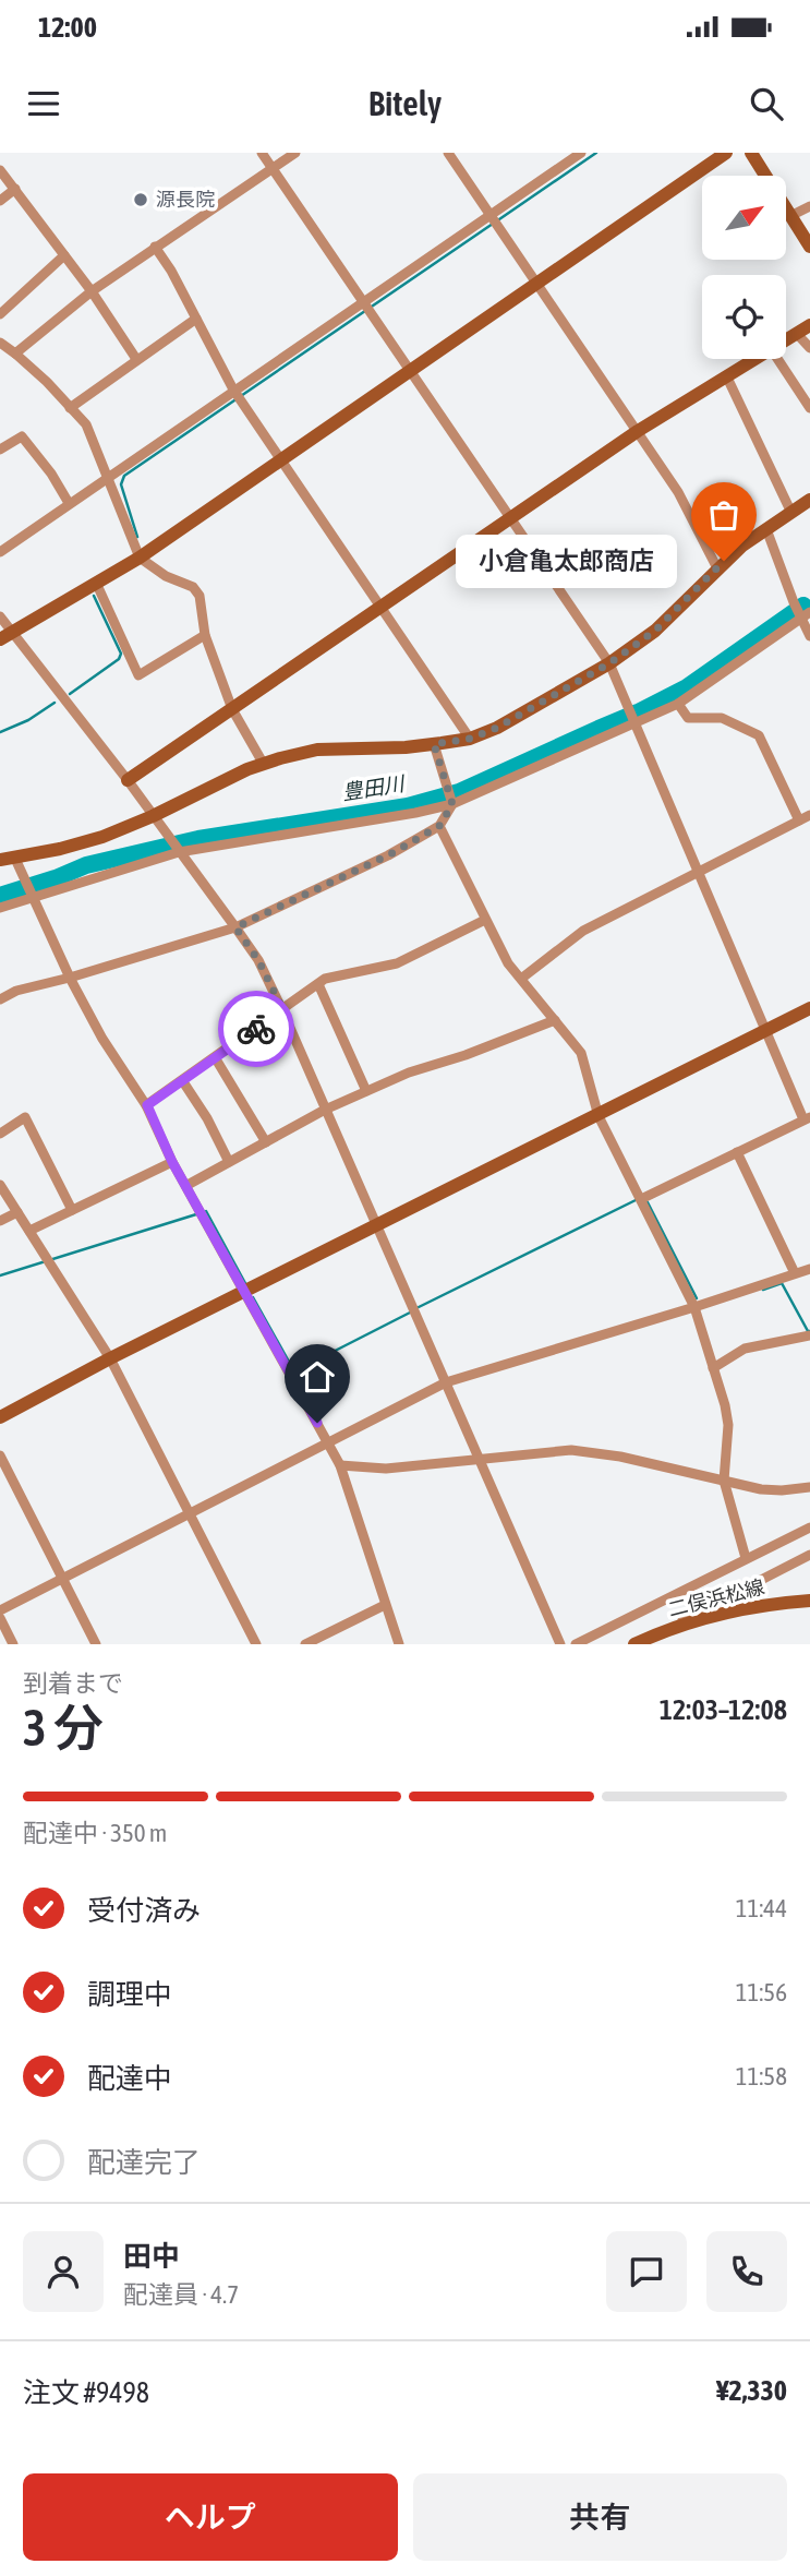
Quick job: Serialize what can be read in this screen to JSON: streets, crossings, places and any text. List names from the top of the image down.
{
  "streets": {
    "street": ["二俣浜松線"]
  },
  "water": ["豊田川"],
  "places": ["源長院", "小倉亀太郎商店"],
  "north": "top right",
  "page": {
    "status": "12:00",
    "header": "Bitely",
    "bubble": "小倉亀太郎商店",
    "heading": ["3 分", "到着まで", "12:03–12:08"],
    "panel": [
      "田中",
      "配達員 · 4.7",
      "注文 #9498",
      "¥2,330"
    ],
    "bar": "配達中 · 350 m",
    "list": [
      ["受付済み", "11:44"],
      ["調理中", "11:56"],
      ["配達中", "11:58"],
      "配達完了"
    ],
    "buttons": ["ヘルプ", "共有"]
  }
}
